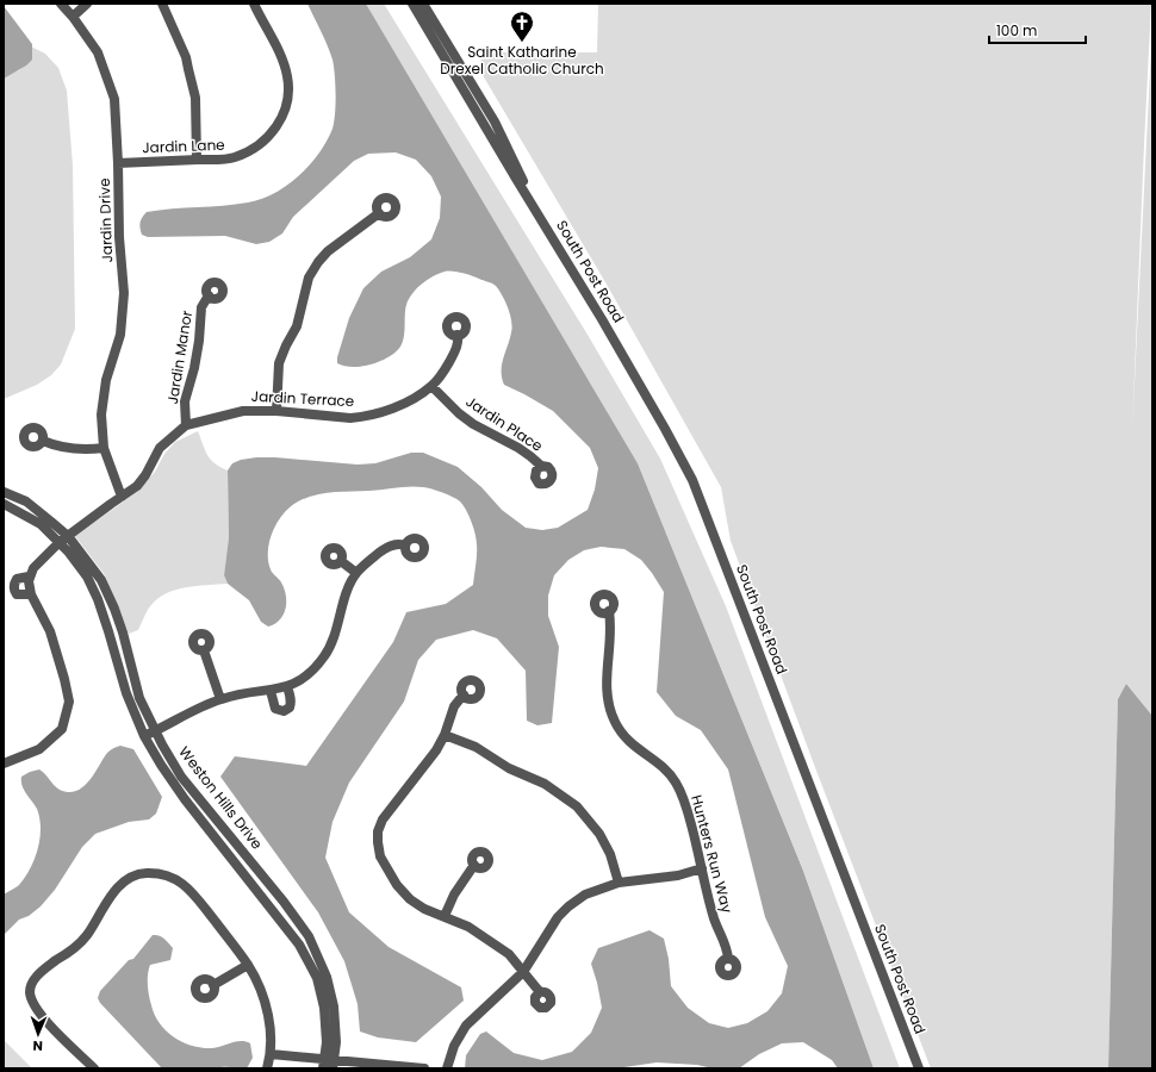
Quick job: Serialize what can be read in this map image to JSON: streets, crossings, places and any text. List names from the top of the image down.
{
  "streets": {
    "street": [
      "Jardin Lane",
      "Jardin Drive",
      "South Post Road",
      "Jardin Manor",
      "Jardin Terrace",
      "Jardin Place",
      "Weston Hills Drive",
      "Hunters Run Way"
    ]
  },
  "crossings": [
    ["Jardin Lane", "Jardin Drive"],
    ["Jardin Drive", "Jardin Terrace"],
    ["Jardin Manor", "Jardin Terrace"],
    ["Jardin Terrace", "Jardin Place"],
    ["Jardin Terrace", "Weston Hills Drive"]
  ],
  "places": {
    "church": ["Saint Katharine Drexel Catholic Church"]
  },
  "scale_bar": "100 m",
  "north": "bottom"
}
